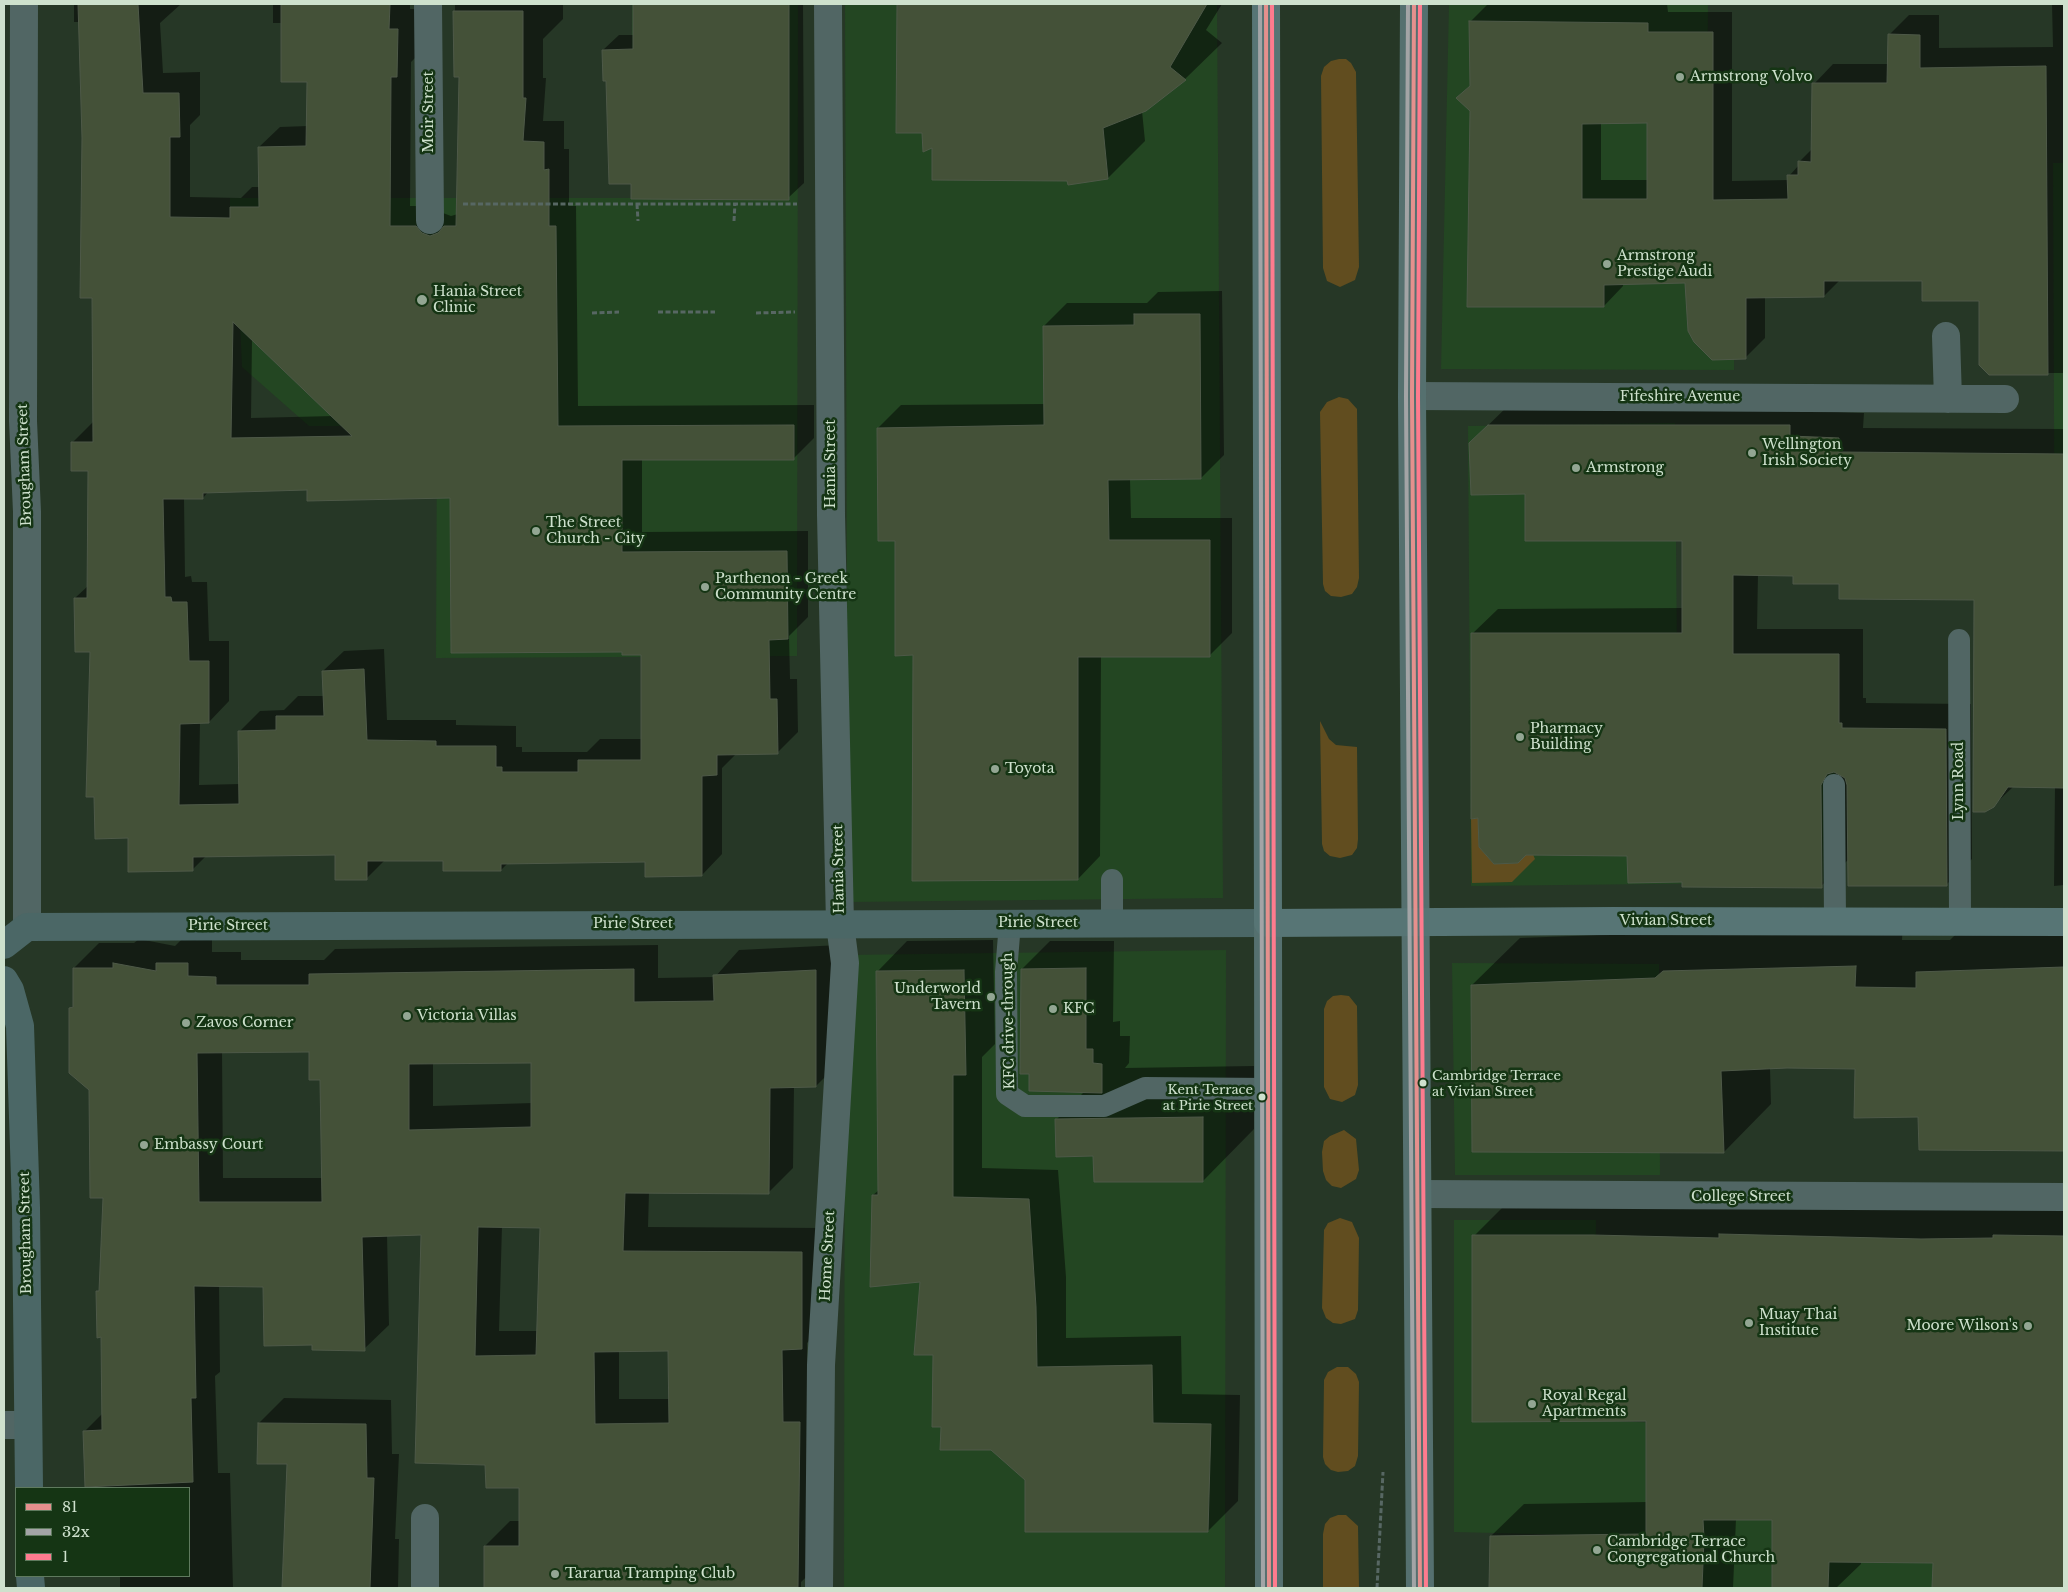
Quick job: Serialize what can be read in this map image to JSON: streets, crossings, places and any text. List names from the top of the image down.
{
  "streets": {
    "highway": ["Vivian Street"],
    "street": [
      "Moir Street",
      "Fifeshire Avenue",
      "Hania Street",
      "Brougham Street",
      "Pirie Street",
      "College Street",
      "Home Street"
    ],
    "lane": ["Lynn Road", "KFC drive-through"]
  },
  "crossings": [
    ["Hania Street", "Pirie Street"],
    ["Hania Street", "Home Street"],
    ["Brougham Street", "Pirie Street"],
    ["Lynn Road", "Vivian Street"],
    ["Vivian Street", "Pirie Street"],
    ["Pirie Street", "KFC drive-through"],
    ["Pirie Street", "Home Street"]
  ],
  "places": [
    "Armstrong Volvo",
    "Armstrong Prestige Audi",
    "Hania Street Clinic",
    "Wellington Irish Society",
    "Armstrong",
    "The Street Church - City",
    "Parthenon - Greek Community Centre",
    "Pharmacy Building",
    "Toyota",
    "Underworld Tavern",
    "KFC",
    "Victoria Villas",
    "Zavos Corner",
    "Cambridge Terrace at Vivian Street",
    "Kent Terrace at Pirie Street",
    "Embassy Court",
    "Muay Thai Institute",
    "Moore Wilson's",
    "Royal Regal Apartments",
    "Cambridge Terrace Congregational Church",
    "Tararua Tramping Club"
  ],
  "lines": ["transit line 81", "transit line 32x", "transit line 1"],
  "legend": ["81", "32x", "1"]
}
